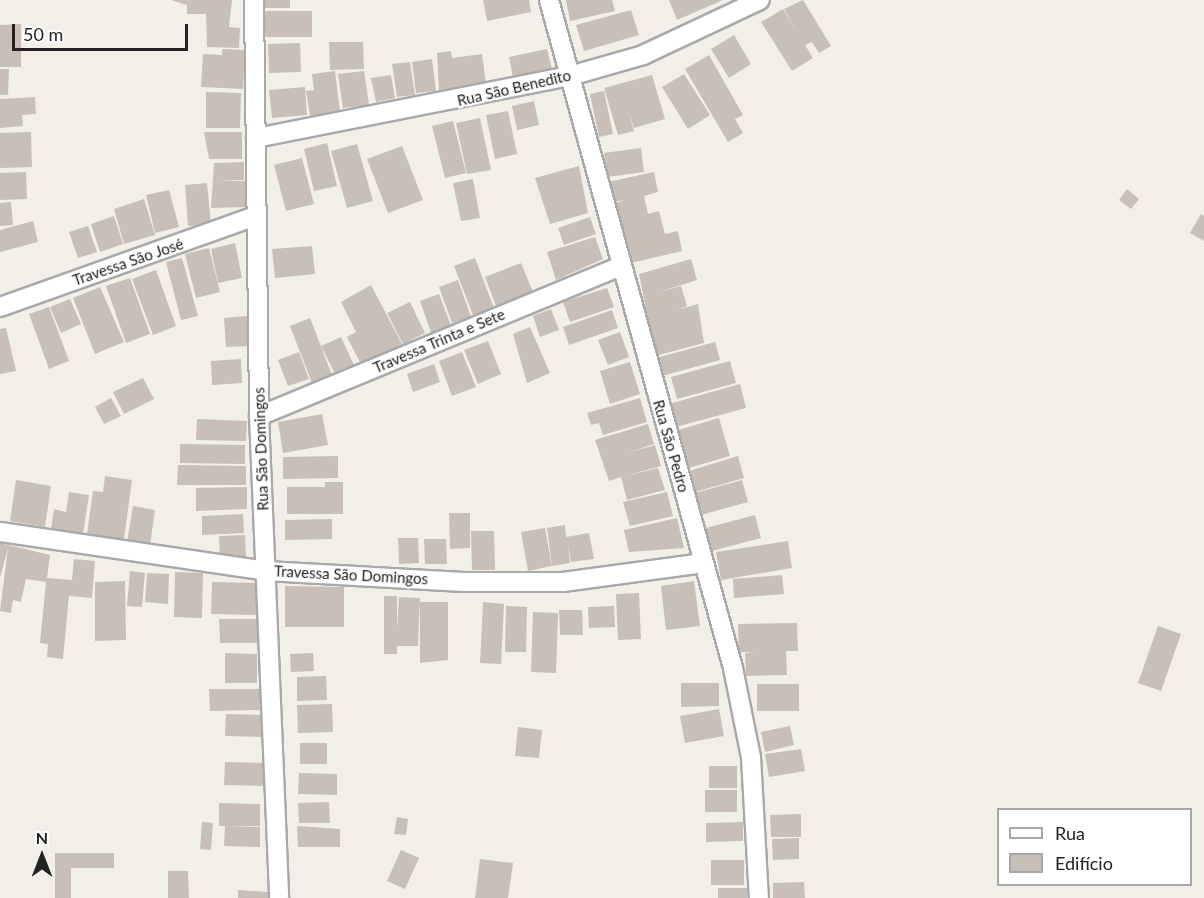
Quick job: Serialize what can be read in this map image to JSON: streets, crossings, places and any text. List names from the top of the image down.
{
  "streets": {
    "street": [
      "Rua São Benedito",
      "Travessa São José",
      "Travessa Trinta e Sete",
      "Rua São Pedro",
      "Rua São Domingos",
      "Travessa São Domingos"
    ]
  },
  "crossings": [
    ["Rua São Benedito", "Rua São Pedro"],
    ["Rua São Benedito", "Rua São Domingos"],
    ["Travessa São José", "Rua São Domingos"],
    ["Travessa Trinta e Sete", "Rua São Pedro"],
    ["Travessa Trinta e Sete", "Rua São Domingos"],
    ["Rua São Pedro", "Travessa São Domingos"],
    ["Rua São Domingos", "Travessa São Domingos"]
  ],
  "legend": ["Rua", "Edifício"],
  "scale_bar": "50 m",
  "north": "top"
}
